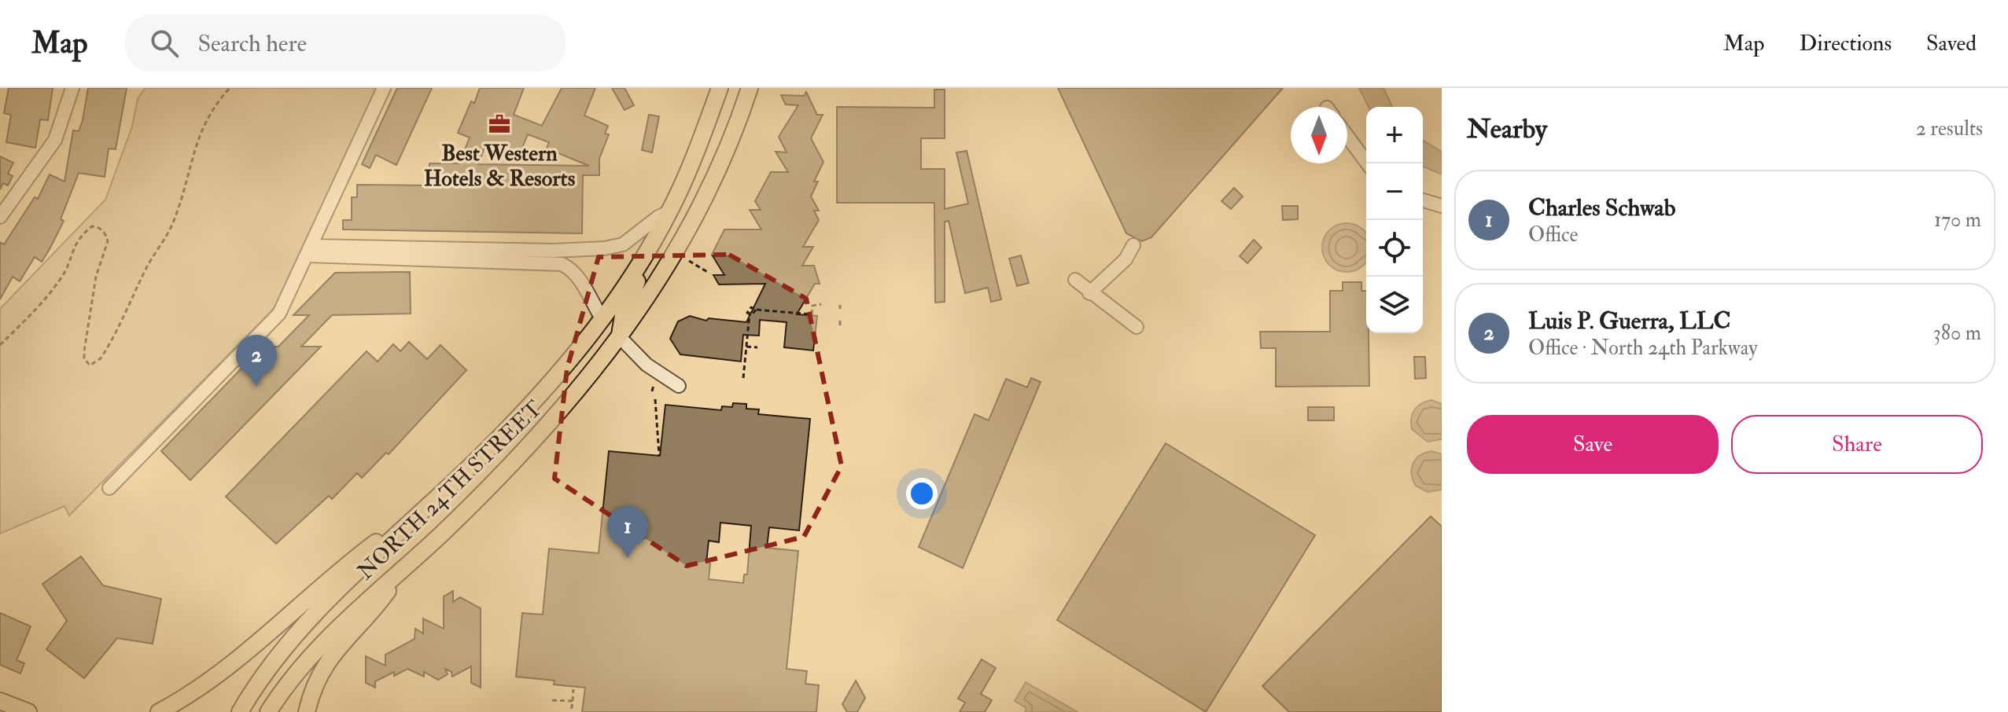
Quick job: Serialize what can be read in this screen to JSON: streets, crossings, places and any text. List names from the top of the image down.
{
  "streets": {
    "main road": ["NORTH 24TH STREET"]
  },
  "places": {
    "office": ["Best Western Hotels & Resorts"]
  },
  "north": "bottom",
  "page": {
    "header": "Map",
    "search": "Search here",
    "nav": ["Map", "Directions", "Saved"],
    "heading": ["Nearby", "2 results"],
    "map_buttons": ["+", "−"],
    "list": [
      {
        "mark": "1",
        "name": "Charles Schwab",
        "note": "Office",
        "value": "170 m"
      },
      {
        "mark": "2",
        "name": "Luis P. Guerra, LLC",
        "note": "Office · North 24th Parkway",
        "value": "380 m"
      }
    ],
    "pins": ["2", "1"],
    "buttons": ["Save", "Share"]
  }
}
